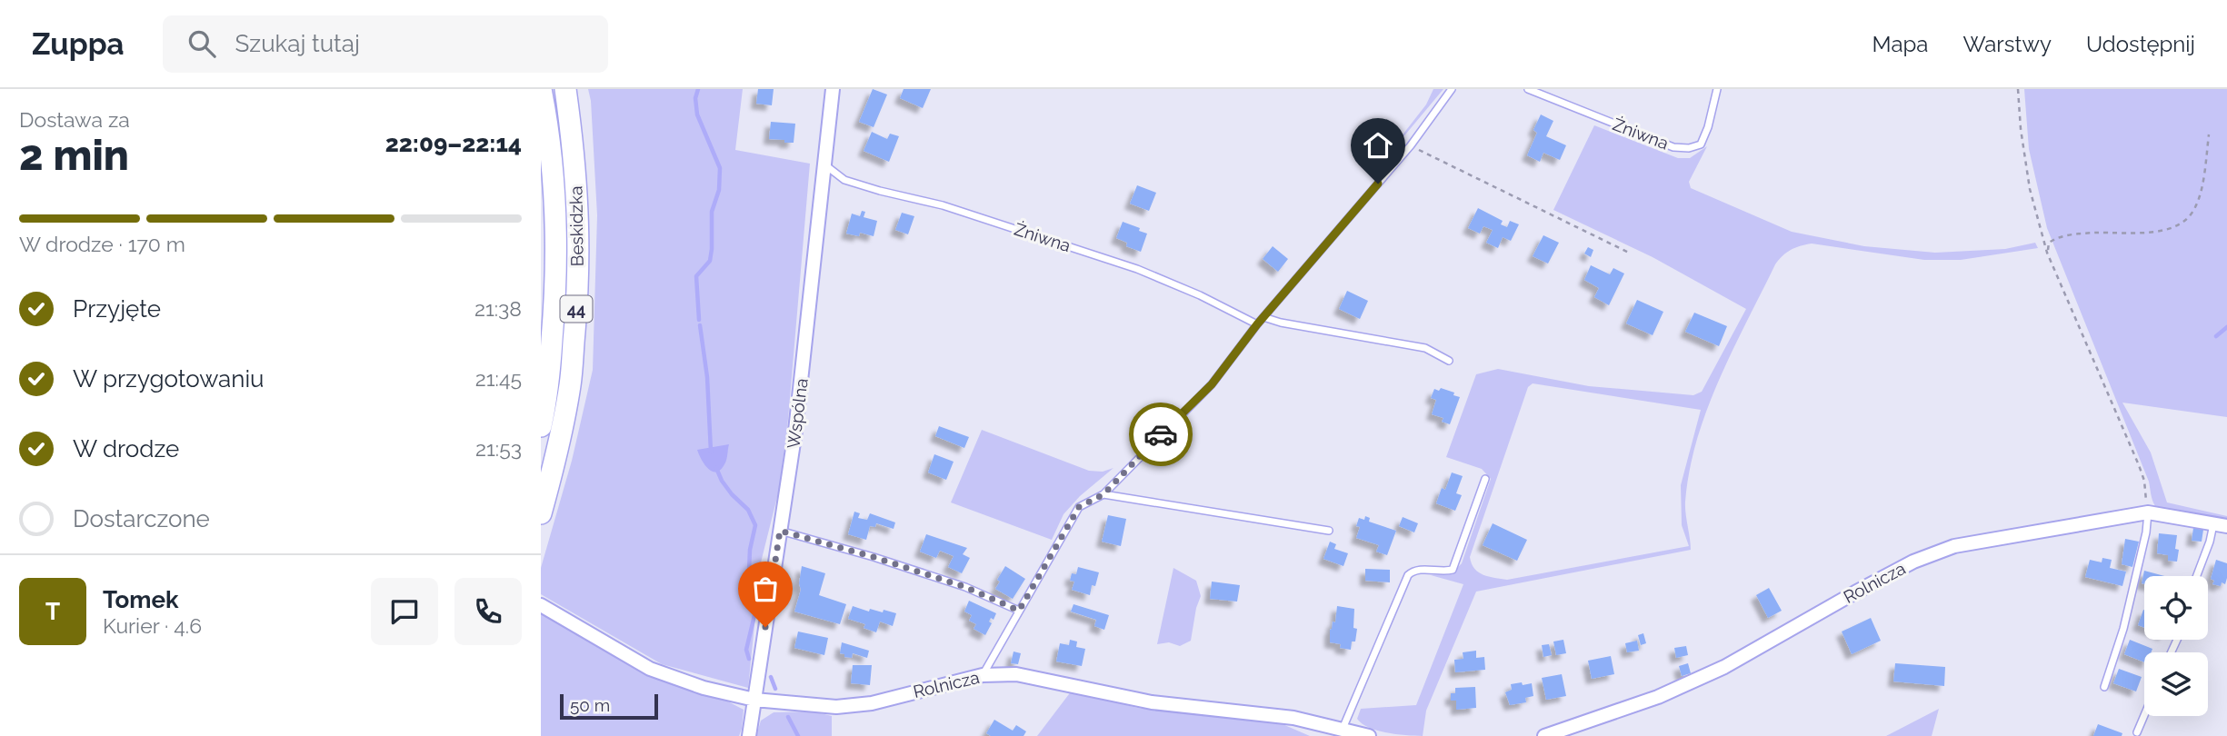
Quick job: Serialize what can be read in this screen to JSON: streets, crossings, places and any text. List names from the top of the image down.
{
  "streets": {
    "main road": ["Beskidzka", "44"],
    "street": ["Wspólna", "Rolnicza"],
    "lane": ["Żniwna"]
  },
  "crossings": [
    ["Żniwna", "Wspólna"],
    ["Wspólna", "Rolnicza"]
  ],
  "scale_bar": "50 m",
  "page": {
    "header": "Zuppa",
    "search": "Szukaj tutaj",
    "nav": ["Mapa", "Warstwy", "Udostępnij"],
    "heading": ["2 min", "Dostawa za", "22:09–22:14"],
    "panel": ["Tomek", "Kurier · 4.6"],
    "bar": "W drodze · 170 m",
    "list": [
      ["Przyjęte", "21:38"],
      ["W przygotowaniu", "21:45"],
      ["W drodze", "21:53"],
      "Dostarczone"
    ],
    "round": "T",
    "scale": "50 m"
  }
}
